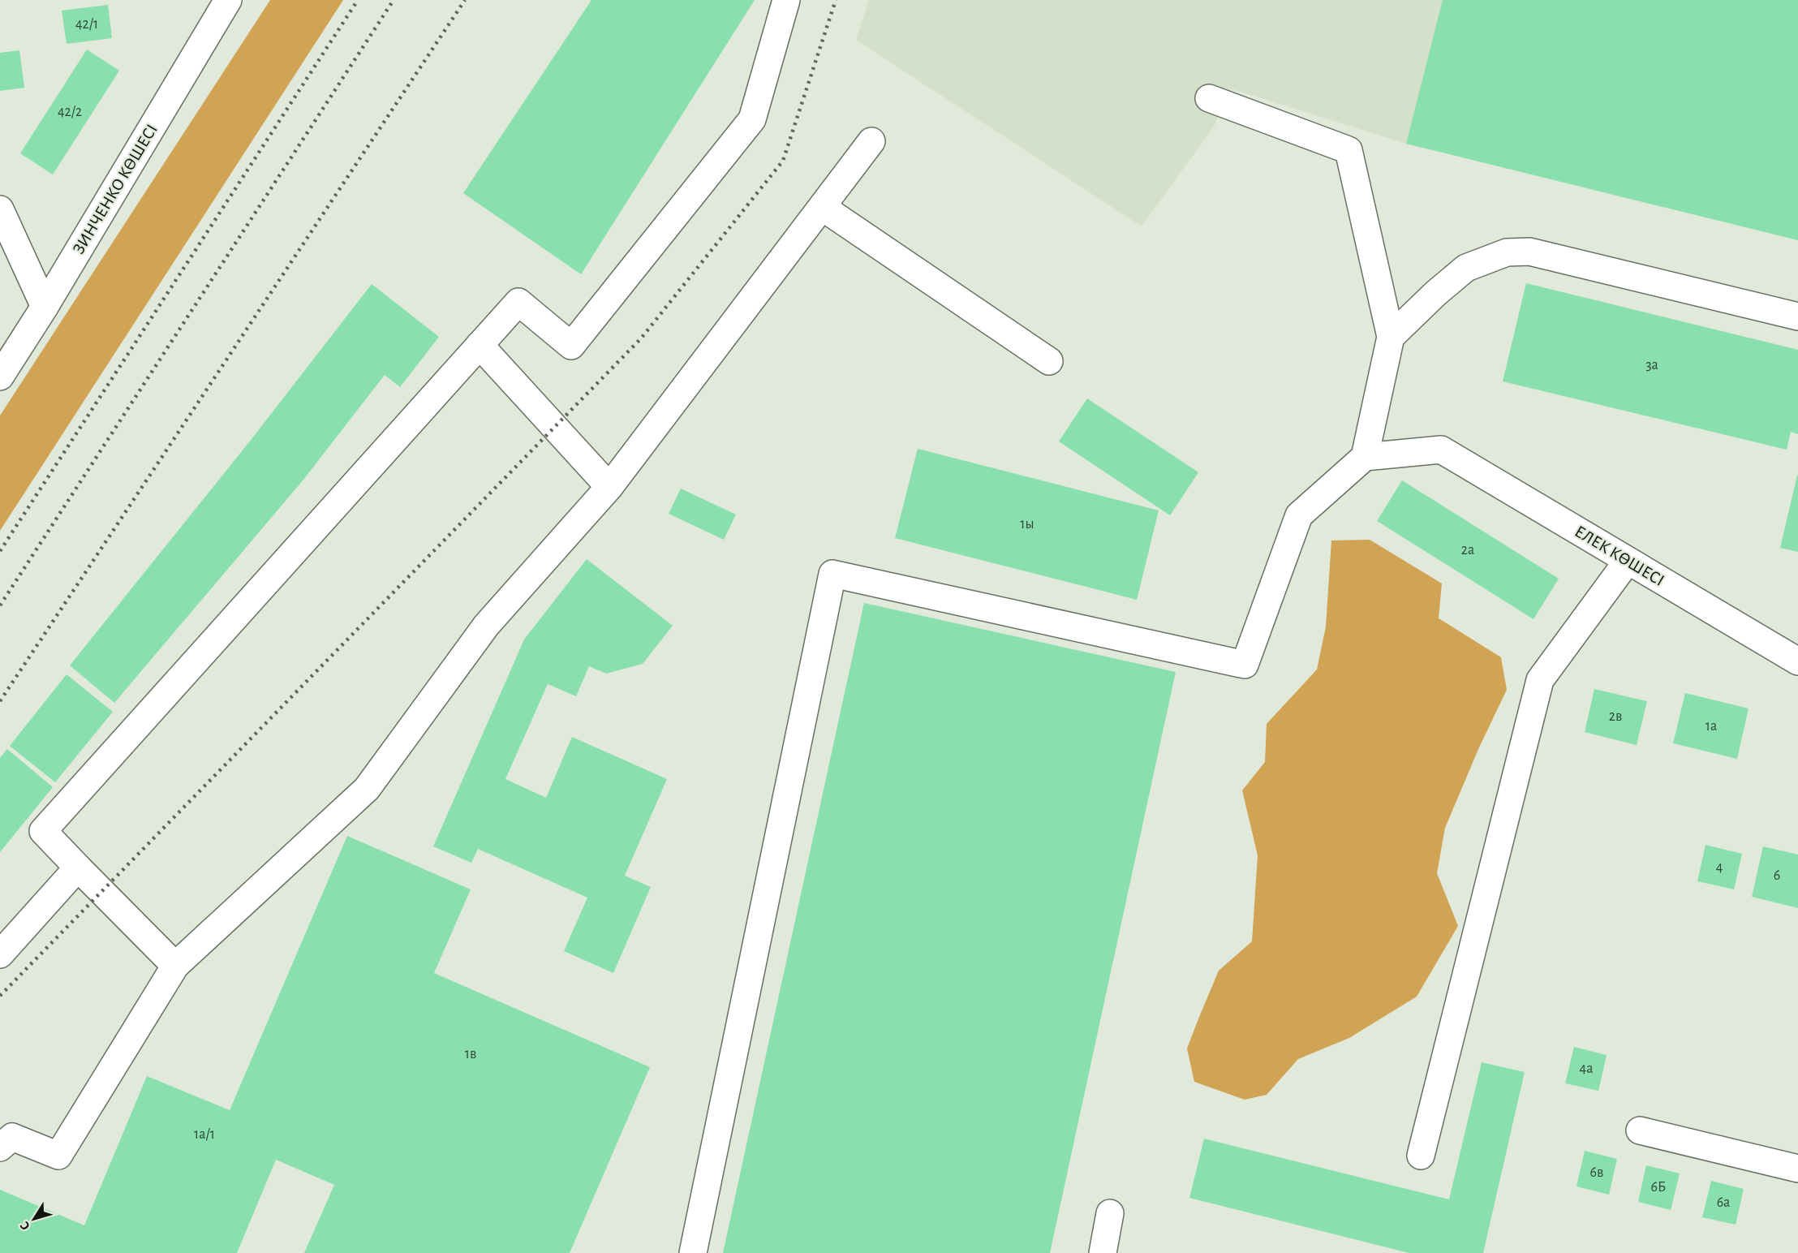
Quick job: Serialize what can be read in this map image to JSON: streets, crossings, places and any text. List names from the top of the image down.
{
  "streets": {
    "street": ["ЗИНЧЕНКО КӨШЕСІ", "ЕЛЕК КӨШЕСІ"]
  },
  "house_numbers": [
    "42/1",
    "42/2",
    "3а",
    "1ы",
    "2а",
    "2в",
    "1а",
    "4",
    "6",
    "1в",
    "4а",
    "1а/1",
    "6в",
    "6Б",
    "6а"
  ],
  "north": "bottom left"
}
